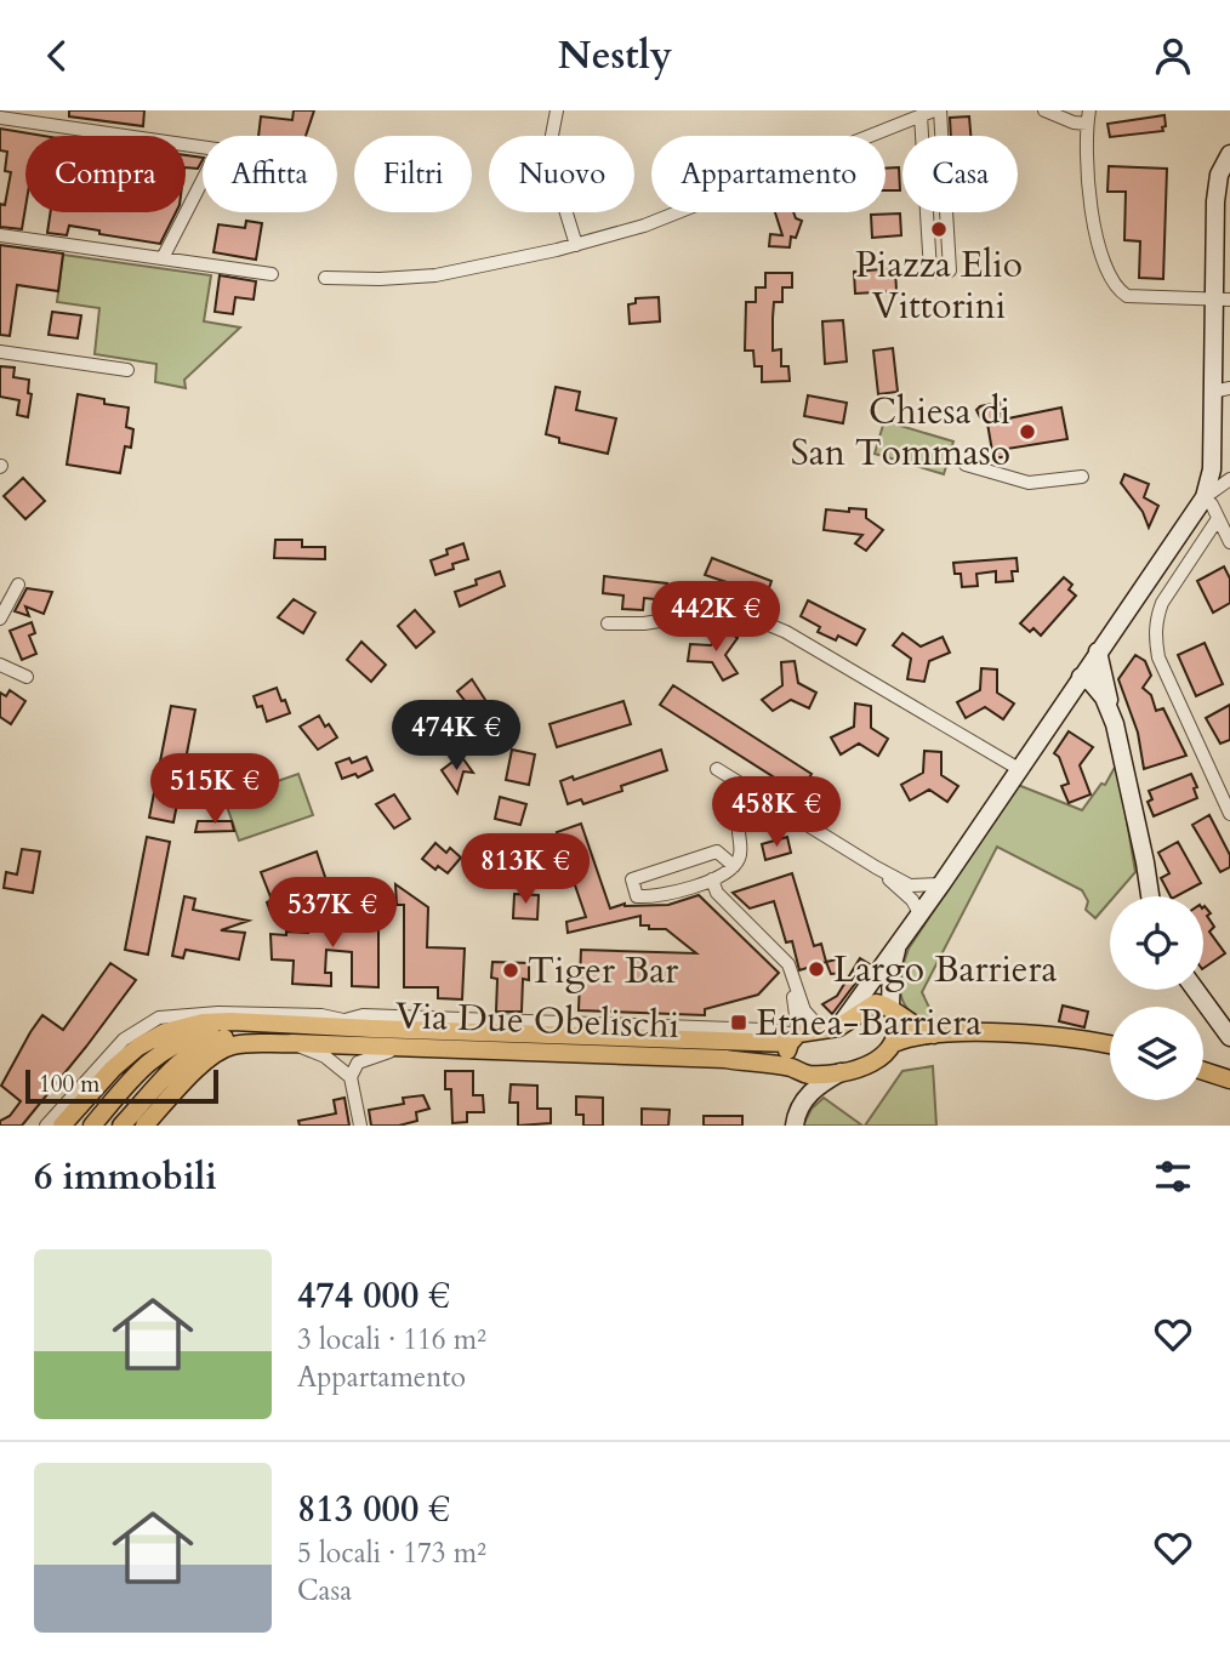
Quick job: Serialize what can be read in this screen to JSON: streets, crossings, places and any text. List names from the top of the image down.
{
  "streets": {
    "main road": ["Via Due Obelischi"]
  },
  "places": {
    "other": [
      "Piazza Elio Vittorini",
      "Chiesa di San Tommaso",
      "Largo Barriera",
      "Tiger Bar"
    ],
    "transit": ["Etnea-Barriera"]
  },
  "scale_bar": "100 m",
  "page": {
    "header": "Nestly",
    "chip": [
      "Compra",
      "Affitta",
      "Filtri",
      "Nuovo",
      "Appartamento",
      "Casa"
    ],
    "price": [
      "442K €",
      "474K €",
      "515K €",
      "458K €",
      "813K €",
      "537K €"
    ],
    "scale": "100 m",
    "heading": "6 immobili",
    "list": [
      {
        "name": "474 000 €",
        "note": "3 locali · 116 m² · Appartamento"
      },
      {
        "name": "813 000 €",
        "note": "5 locali · 173 m² · Casa"
      }
    ]
  }
}
